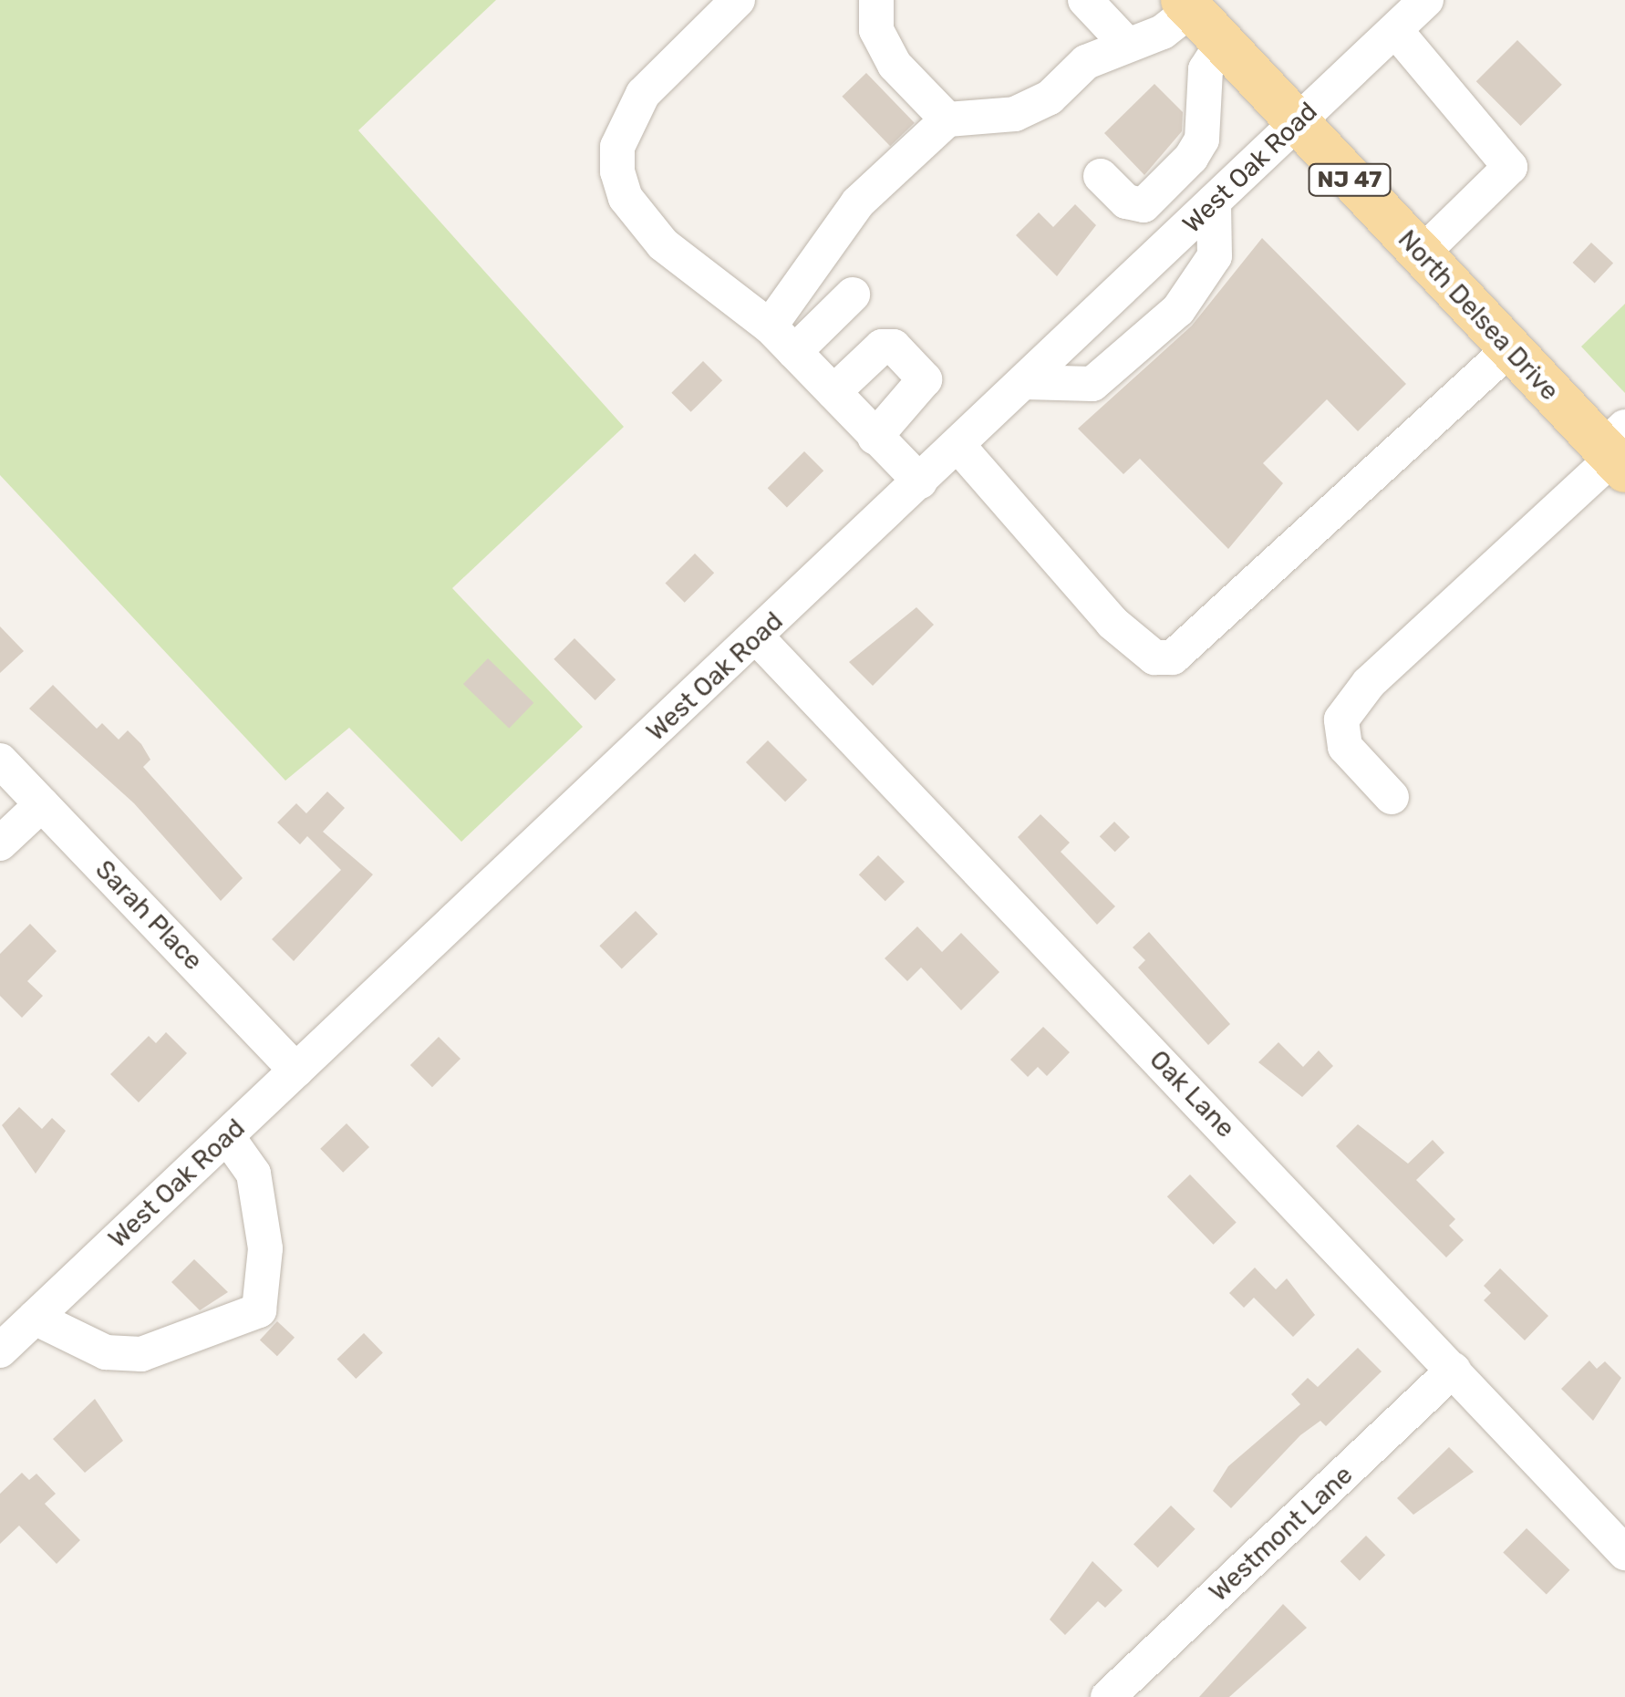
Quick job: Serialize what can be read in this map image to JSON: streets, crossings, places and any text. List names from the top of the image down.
{
  "streets": {
    "main road": ["NJ 47", "North Delsea Drive"],
    "street": [
      "West Oak Road",
      "Sarah Place",
      "Oak Lane",
      "Westmont Lane"
    ]
  },
  "crossings": [
    ["West Oak Road", "North Delsea Drive"],
    ["West Oak Road", "Sarah Place"],
    ["West Oak Road", "Oak Lane"],
    ["Oak Lane", "Westmont Lane"]
  ]
}
